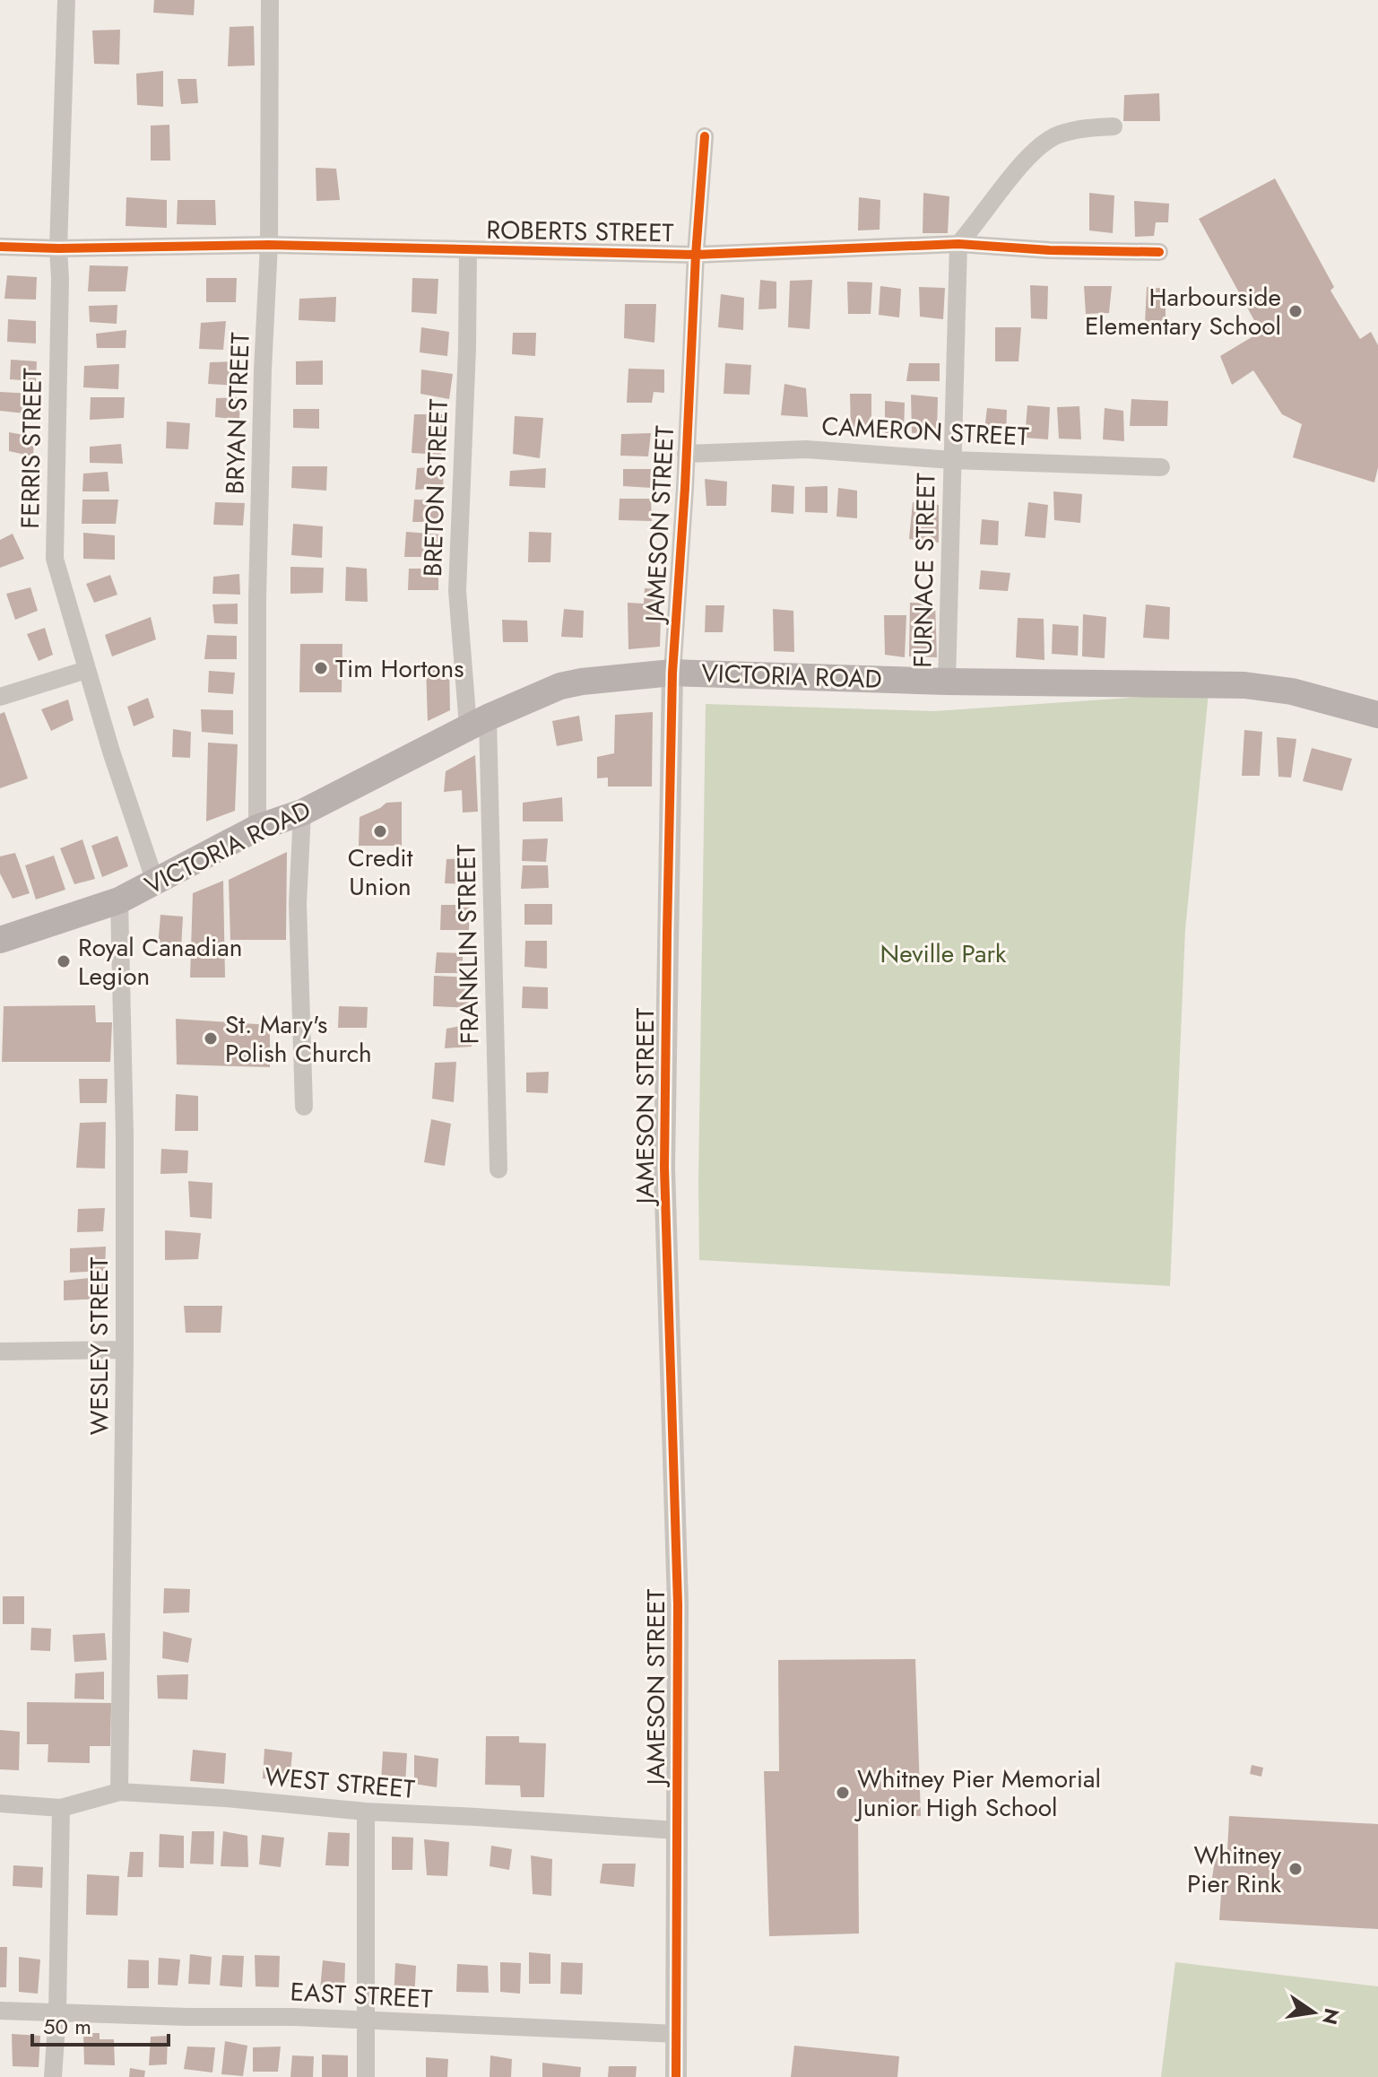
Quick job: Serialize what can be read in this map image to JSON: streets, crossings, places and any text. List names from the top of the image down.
{
  "streets": {
    "main road": ["VICTORIA ROAD"],
    "street": [
      "ROBERTS STREET",
      "BRYAN STREET",
      "CAMERON STREET",
      "FERRIS STREET",
      "BRETON STREET",
      "JAMESON STREET",
      "FURNACE STREET",
      "FRANKLIN STREET",
      "WESLEY STREET",
      "WEST STREET",
      "EAST STREET"
    ]
  },
  "crossings": [
    ["ROBERTS STREET", "BRYAN STREET"],
    ["ROBERTS STREET", "FERRIS STREET"],
    ["ROBERTS STREET", "BRETON STREET"],
    ["ROBERTS STREET", "JAMESON STREET"],
    ["ROBERTS STREET", "FURNACE STREET"],
    ["BRYAN STREET", "VICTORIA ROAD"],
    ["CAMERON STREET", "JAMESON STREET"],
    ["CAMERON STREET", "FURNACE STREET"],
    ["FERRIS STREET", "VICTORIA ROAD"],
    ["BRETON STREET", "VICTORIA ROAD"],
    ["BRETON STREET", "FRANKLIN STREET"],
    ["JAMESON STREET", "VICTORIA ROAD"],
    ["JAMESON STREET", "WEST STREET"],
    ["JAMESON STREET", "EAST STREET"],
    ["FURNACE STREET", "VICTORIA ROAD"],
    ["VICTORIA ROAD", "FRANKLIN STREET"],
    ["VICTORIA ROAD", "WESLEY STREET"],
    ["WESLEY STREET", "WEST STREET"]
  ],
  "parks": ["Neville Park"],
  "places": [
    "Harbourside Elementary School",
    "Tim Hortons",
    "Credit Union",
    "Royal Canadian Legion",
    "St. Mary's Polish Church",
    "Whitney Pier Memorial Junior High School",
    "Whitney Pier Rink"
  ],
  "scale_bar": "50 m",
  "north": "right"
}
